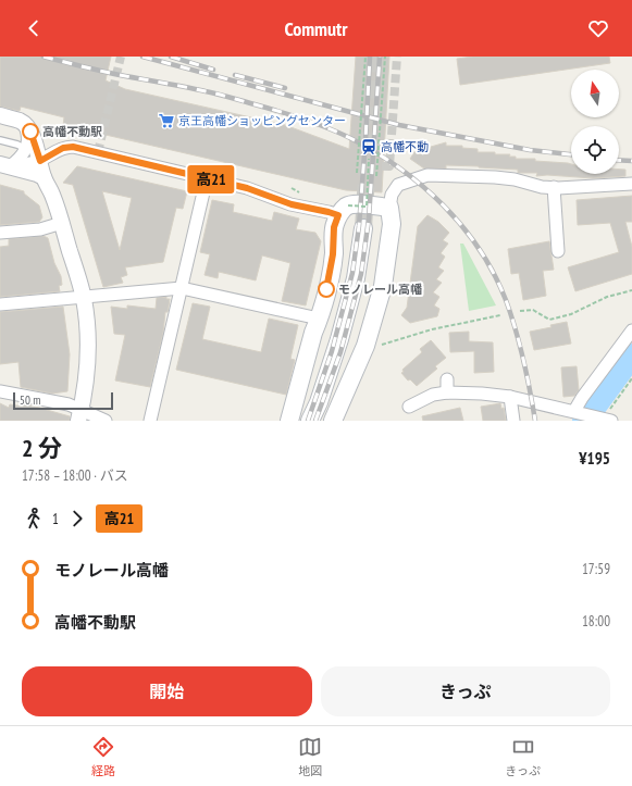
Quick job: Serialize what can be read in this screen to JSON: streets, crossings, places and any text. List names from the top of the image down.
{
  "places": {
    "supermarket": ["京王高幡ショッピングセンター"],
    "other": ["高幡不動駅", "モノレール高幡"],
    "station": ["高幡不動"]
  },
  "lines": ["bus line 高21"],
  "scale_bar": "50 m",
  "north": "top",
  "page": {
    "header": "Commutr",
    "on_map": "高21",
    "scale": "50 m",
    "heading": ["2 分", "17:58 – 18:00 · バス", "¥195"],
    "legs": ["1", "高21"],
    "list": [
      {
        "name": "モノレール高幡",
        "value": "17:59"
      },
      {
        "name": "高幡不動駅",
        "value": "18:00"
      }
    ],
    "buttons": ["開始", "きっぷ"],
    "tabs": ["経路", "地図", "きっぷ"]
  }
}
